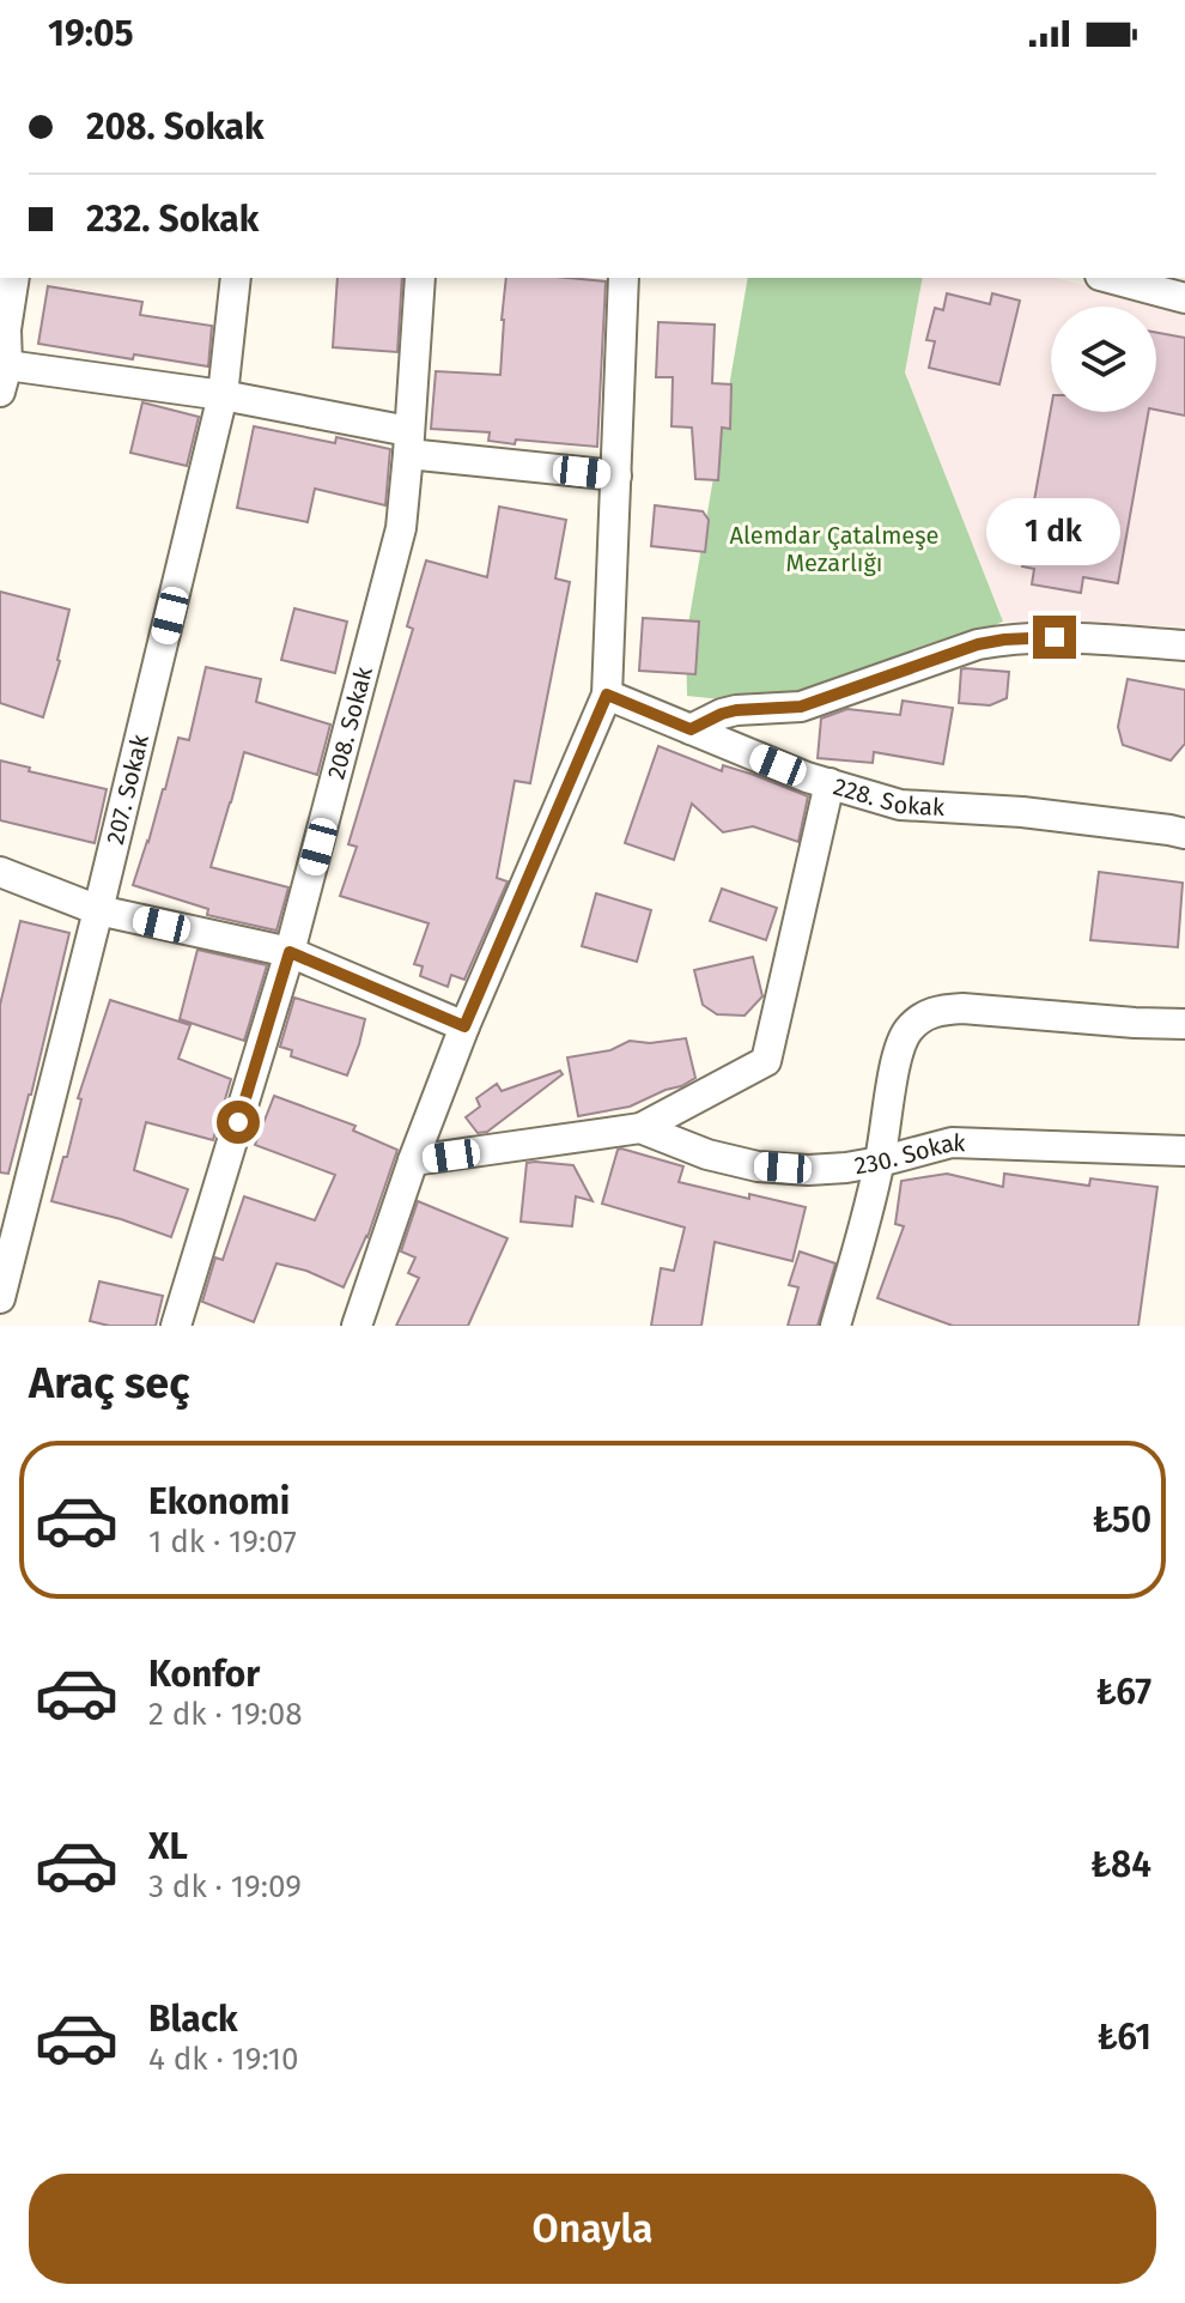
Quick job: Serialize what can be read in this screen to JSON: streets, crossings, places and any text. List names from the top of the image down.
{
  "streets": {
    "street": [
      "208. Sokak",
      "207. Sokak",
      "228. Sokak",
      "230. Sokak"
    ]
  },
  "parks": ["Alemdar Çatalmeşe Mezarlığı"],
  "page": {
    "status": "19:05",
    "banner": ["208. Sokak", "232. Sokak"],
    "bubble": "1 dk",
    "heading": "Araç seç",
    "list": [
      {
        "name": "Ekonomi",
        "note": "1 dk · 19:07",
        "value": "₺50"
      },
      {
        "name": "Konfor",
        "note": "2 dk · 19:08",
        "value": "₺67"
      },
      {
        "name": "XL",
        "note": "3 dk · 19:09",
        "value": "₺84"
      },
      {
        "name": "Black",
        "note": "4 dk · 19:10",
        "value": "₺61"
      }
    ],
    "buttons": "Onayla"
  }
}
